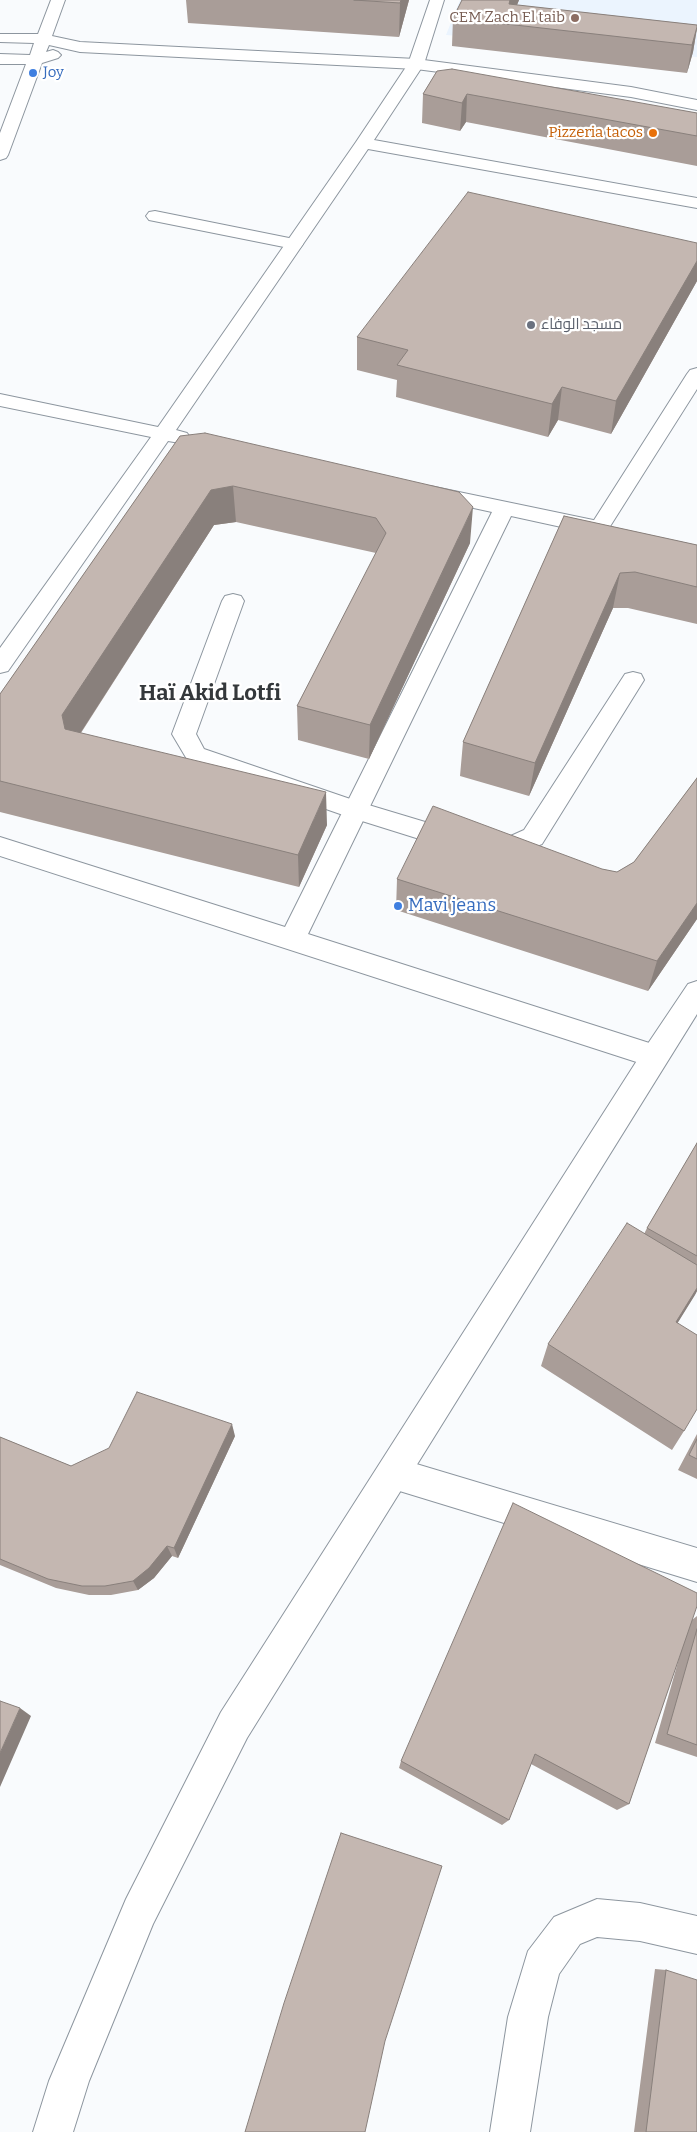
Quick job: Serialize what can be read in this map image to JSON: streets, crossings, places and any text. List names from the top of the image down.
{
  "districts": ["Haï Akid Lotfi"],
  "places": [
    "CEM Zach El taib",
    "Joy",
    "Pizzeria tacos",
    "مسجد الوفاء",
    "Mavi jeans"
  ]
}
